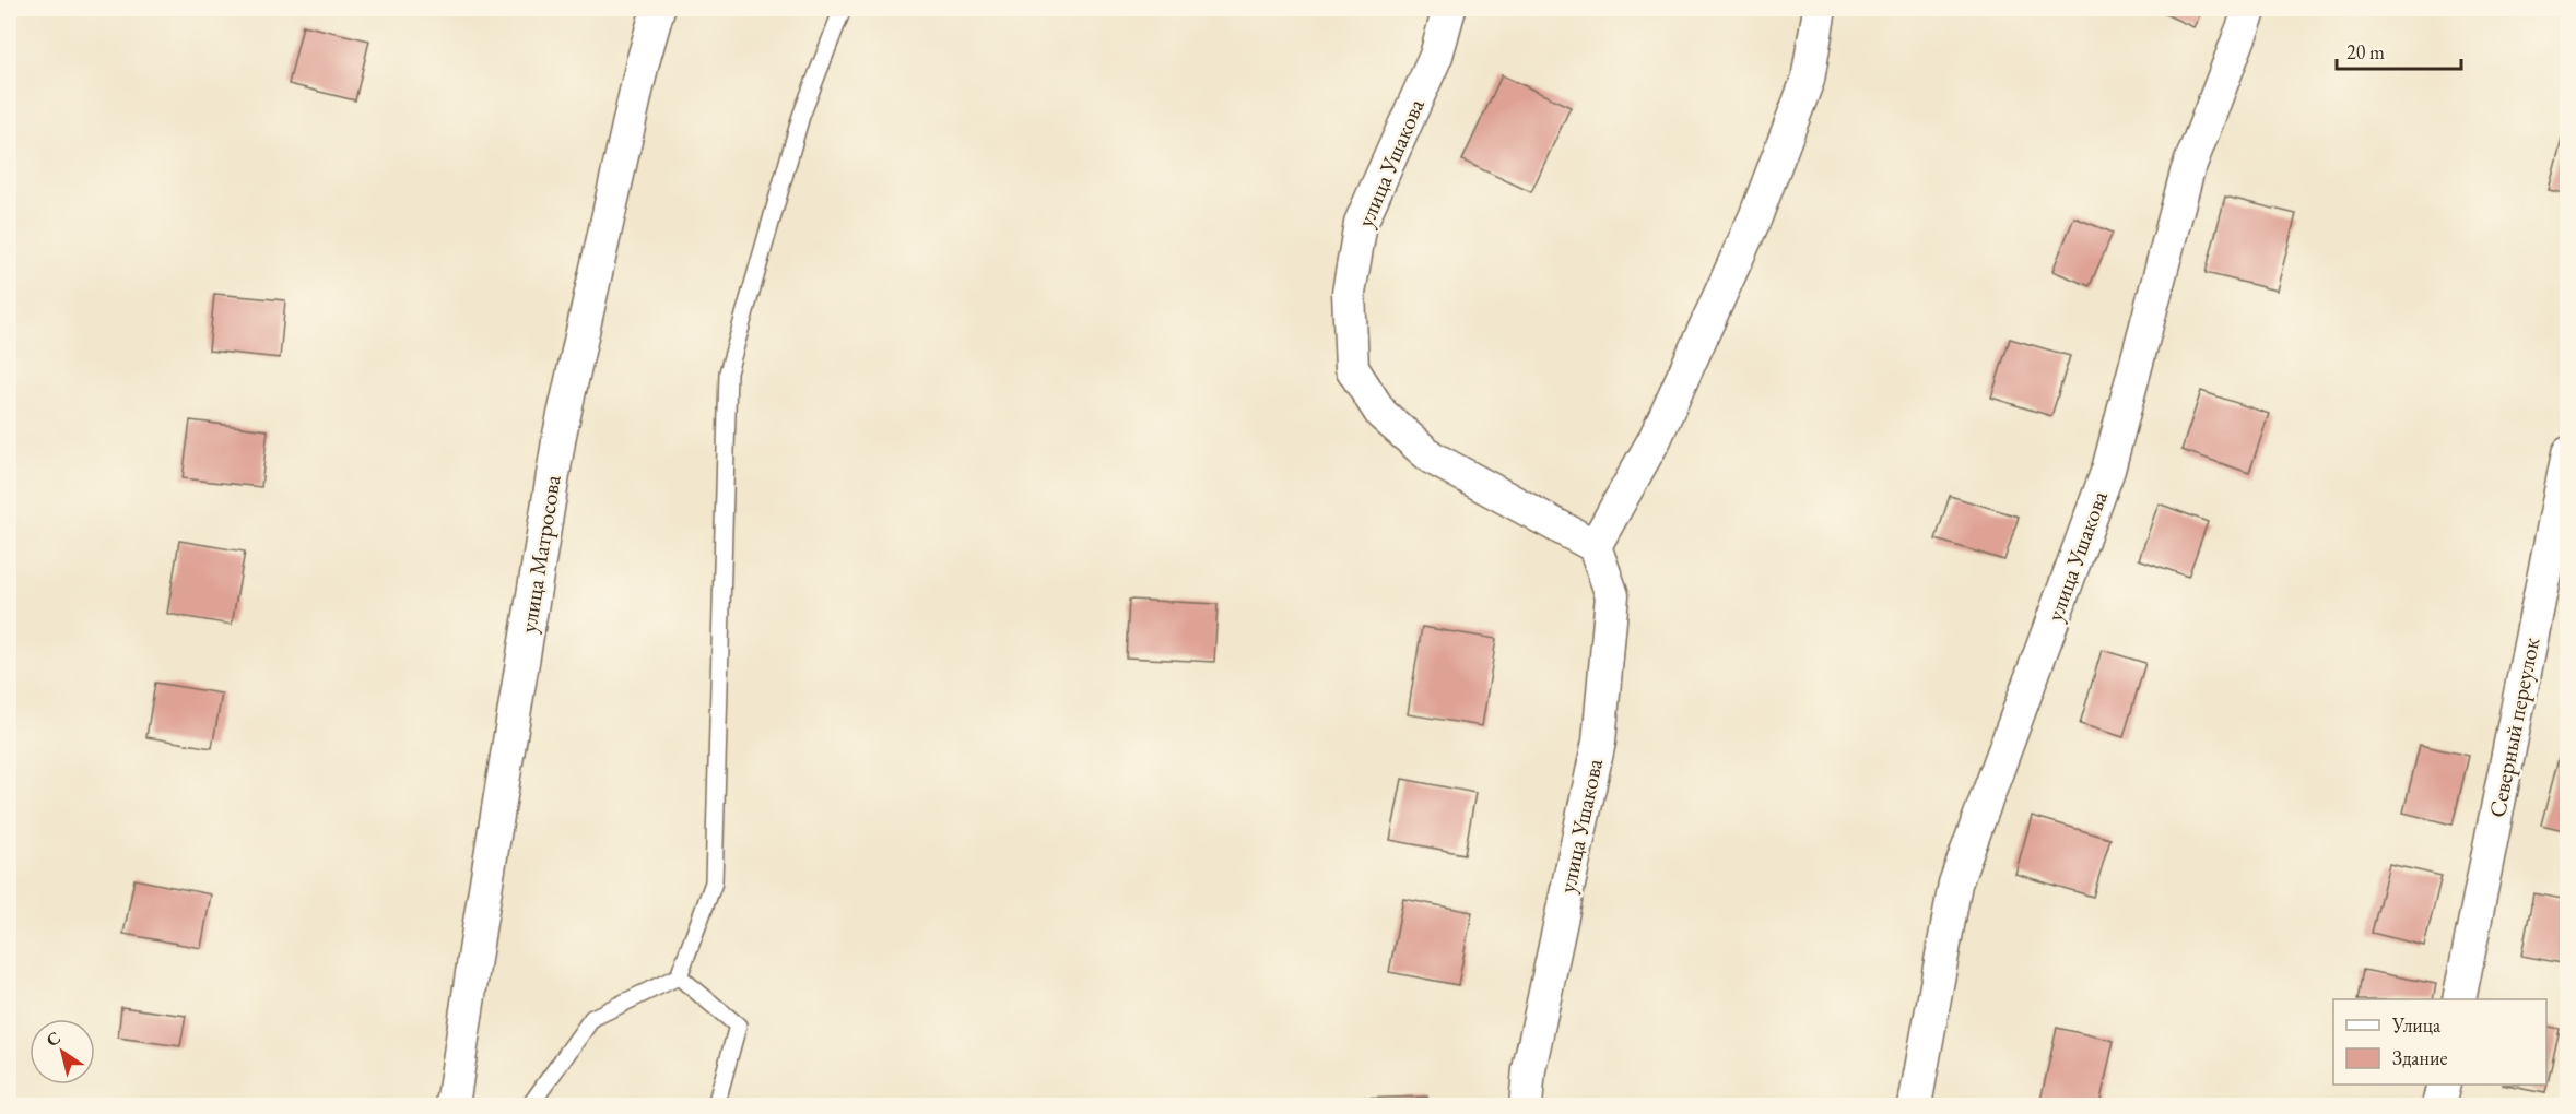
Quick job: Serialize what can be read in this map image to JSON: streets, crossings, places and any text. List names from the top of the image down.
{
  "streets": {
    "street": ["улица Ушакова", "улица Матросова", "Северный переулок"]
  },
  "legend": ["Улица", "Здание"],
  "scale_bar": "20 m",
  "north": "top left"
}
